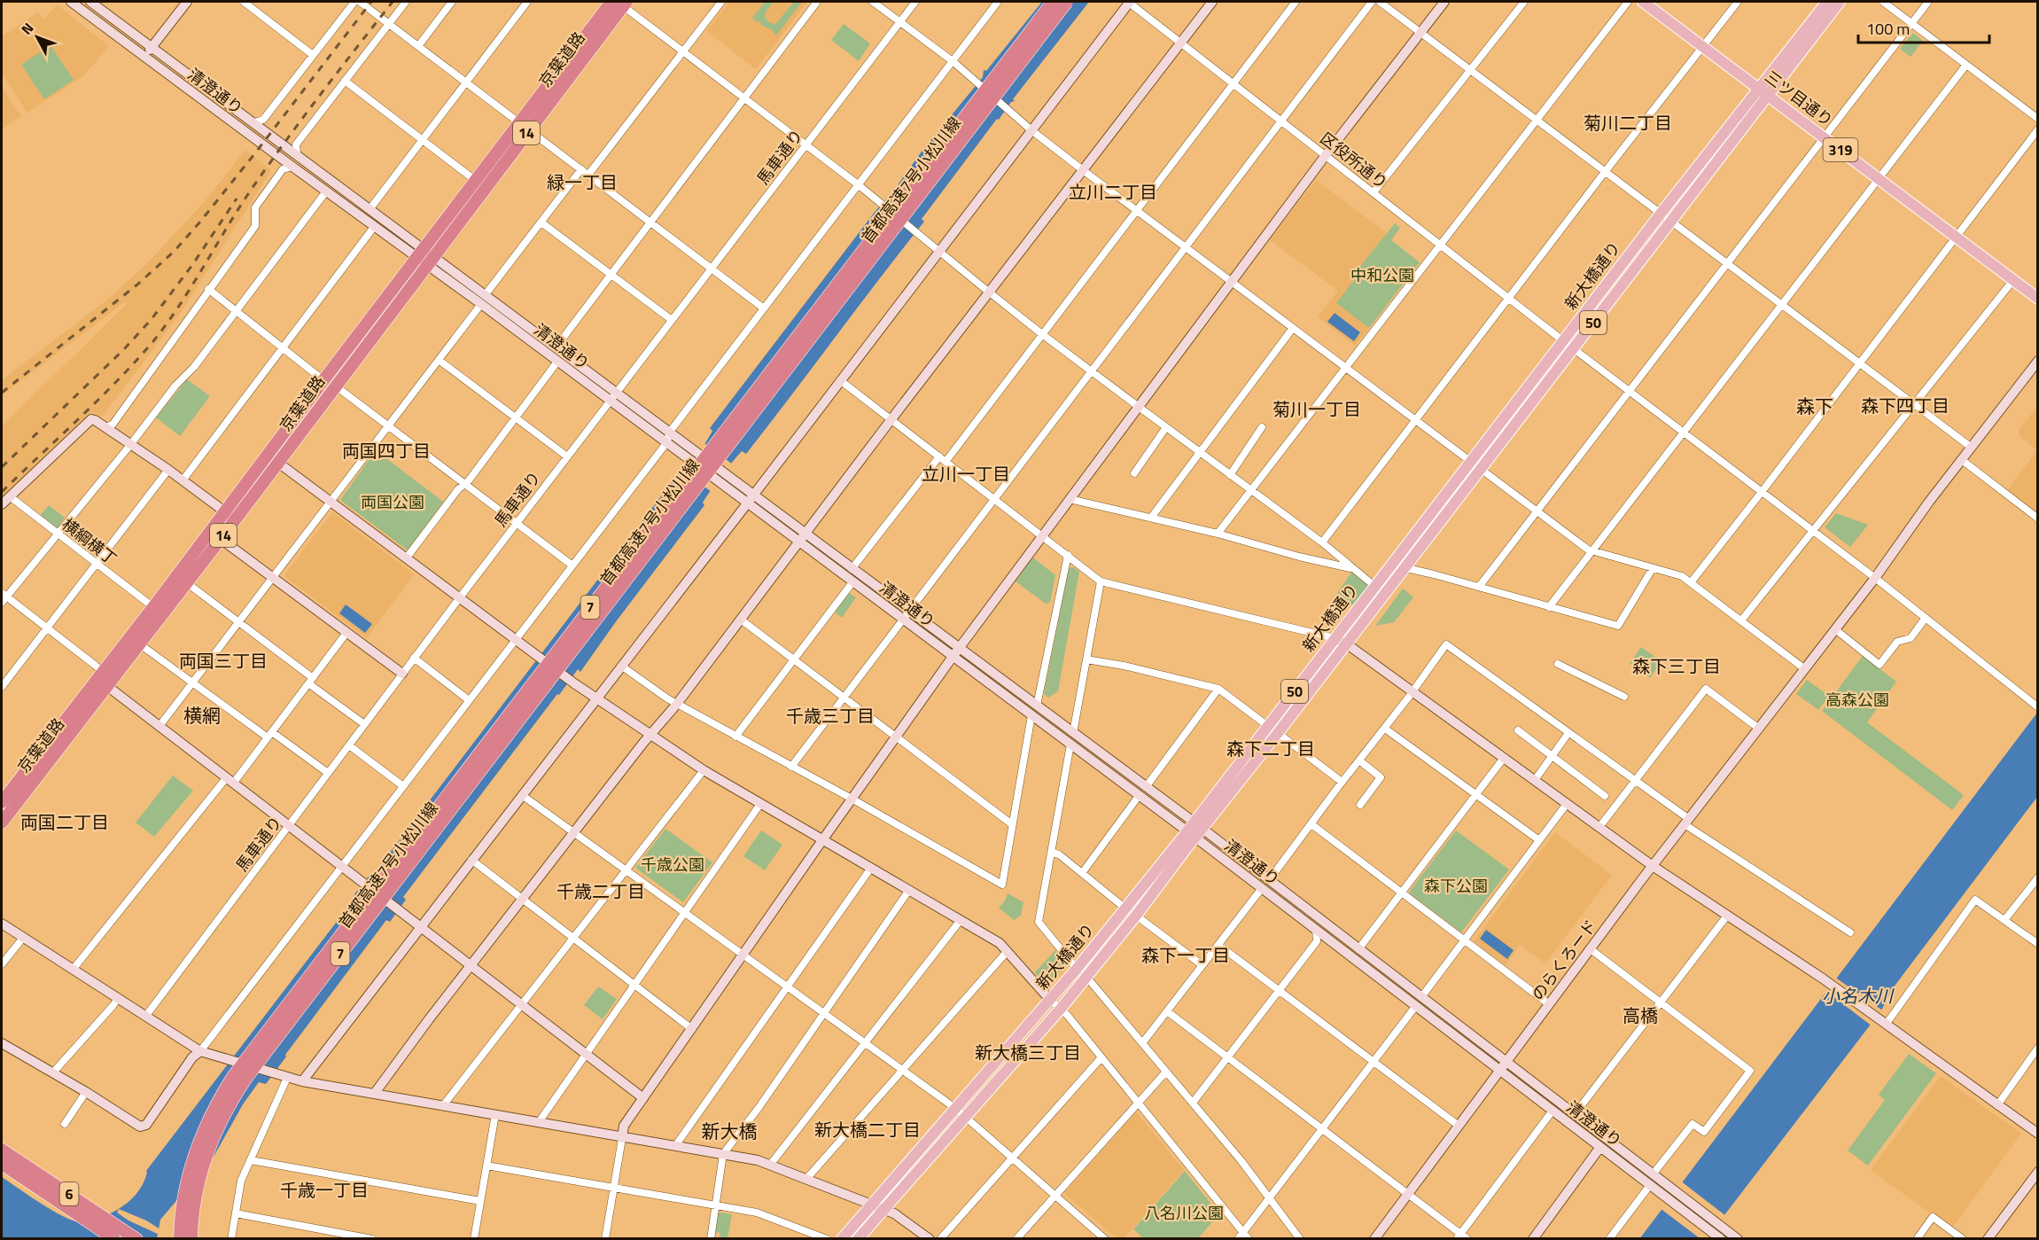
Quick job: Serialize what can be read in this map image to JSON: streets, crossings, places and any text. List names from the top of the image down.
{
  "streets": {
    "highway": [
      "京葉道路",
      "14",
      "首都高速7号小松川線",
      "7",
      "6"
    ],
    "main road": [
      "三ツ目通り",
      "319",
      "新大橋通り",
      "50"
    ],
    "street": [
      "清澄通り",
      "馬車通り",
      "区役所通り",
      "横綱横丁",
      "のらくろード"
    ]
  },
  "crossings": [
    ["京葉道路", "清澄通り"],
    ["京葉道路", "横綱横丁"],
    ["清澄通り", "馬車通り"],
    ["清澄通り", "新大橋通り"],
    ["清澄通り", "のらくろード"],
    ["三ツ目通り", "新大橋通り"],
    ["区役所通り", "新大橋通り"],
    ["区役所通り", "のらくろード"]
  ],
  "districts": [
    "菊川二丁目",
    "緑一丁目",
    "立川二丁目",
    "森下四丁目",
    "森下",
    "菊川一丁目",
    "両国四丁目",
    "立川一丁目",
    "両国三丁目",
    "森下三丁目",
    "横網",
    "千歳三丁目",
    "森下二丁目",
    "両国二丁目",
    "千歳二丁目",
    "森下一丁目",
    "高橋",
    "新大橋三丁目",
    "新大橋二丁目",
    "新大橋",
    "千歳一丁目"
  ],
  "water": ["小名木川"],
  "parks": [
    "中和公園",
    "両国公園",
    "高森公園",
    "千歳公園",
    "森下公園",
    "八名川公園"
  ],
  "scale_bar": "100 m",
  "north": "top left"
}
